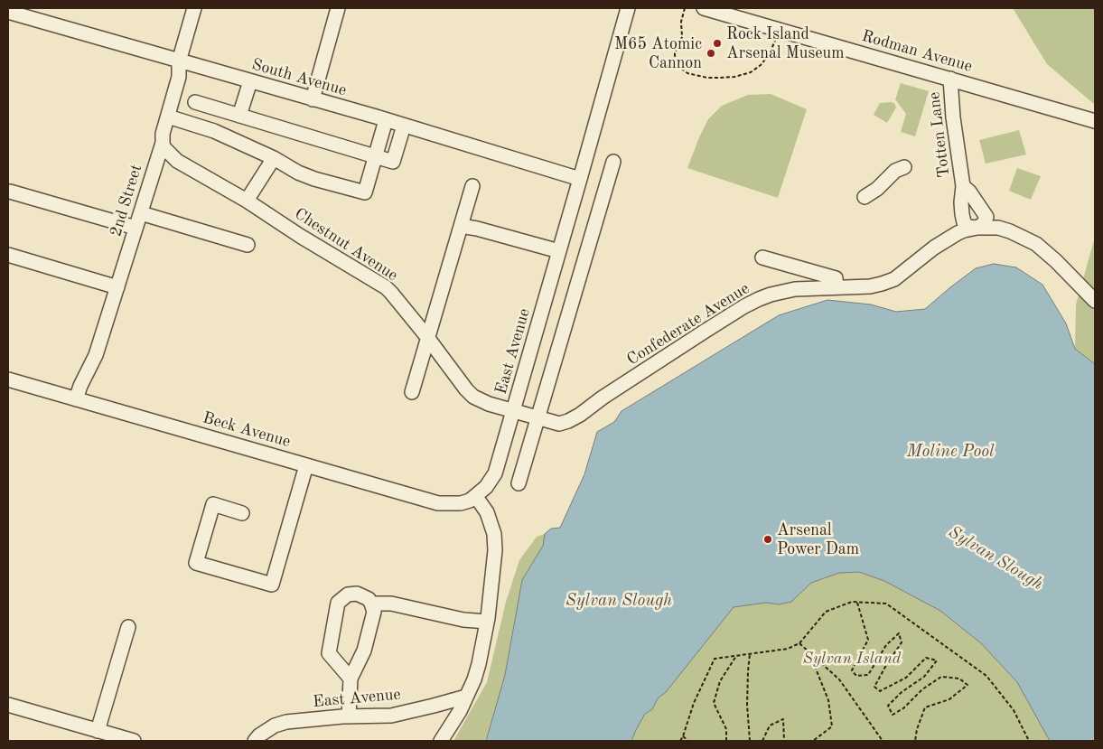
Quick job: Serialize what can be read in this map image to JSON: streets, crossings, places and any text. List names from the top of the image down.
{
  "streets": {
    "street": [
      "Rodman Avenue",
      "South Avenue",
      "Totten Lane",
      "2nd Street",
      "Chestnut Avenue",
      "Confederate Avenue",
      "East Avenue",
      "Beck Avenue"
    ]
  },
  "crossings": [
    ["Rodman Avenue", "Totten Lane"],
    ["South Avenue", "2nd Street"],
    ["South Avenue", "East Avenue"],
    ["Totten Lane", "Confederate Avenue"],
    ["2nd Street", "Chestnut Avenue"],
    ["2nd Street", "Beck Avenue"],
    ["Chestnut Avenue", "Confederate Avenue"],
    ["Chestnut Avenue", "East Avenue"],
    ["Confederate Avenue", "East Avenue"],
    ["East Avenue", "Beck Avenue"]
  ],
  "water": ["Moline Pool", "Sylvan Slough"],
  "parks": ["Sylvan Island"],
  "places": ["Rock Island Arsenal Museum", "M65 Atomic Cannon", "Arsenal Power Dam"]
}
